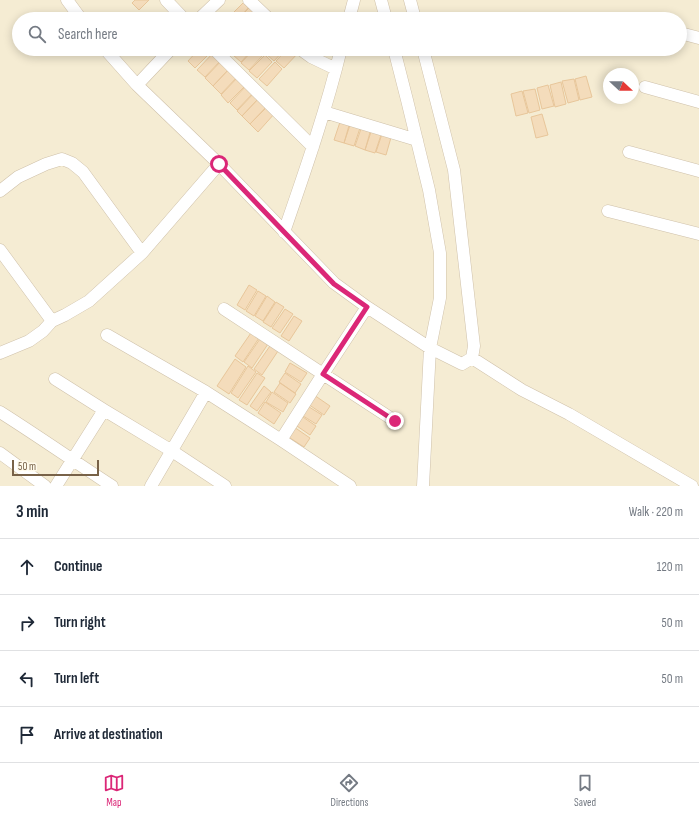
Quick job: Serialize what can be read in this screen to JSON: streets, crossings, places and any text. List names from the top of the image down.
{
  "scale_bar": "50 m",
  "north": "right",
  "page": {
    "search": "Search here",
    "scale": "50 m",
    "heading": ["3 min", "Walk · 220 m"],
    "list": [
      ["Continue", "120 m"],
      ["Turn right", "50 m"],
      ["Turn left", "50 m"],
      "Arrive at destination"
    ],
    "nav": ["Map", "Directions", "Saved"]
  }
}
